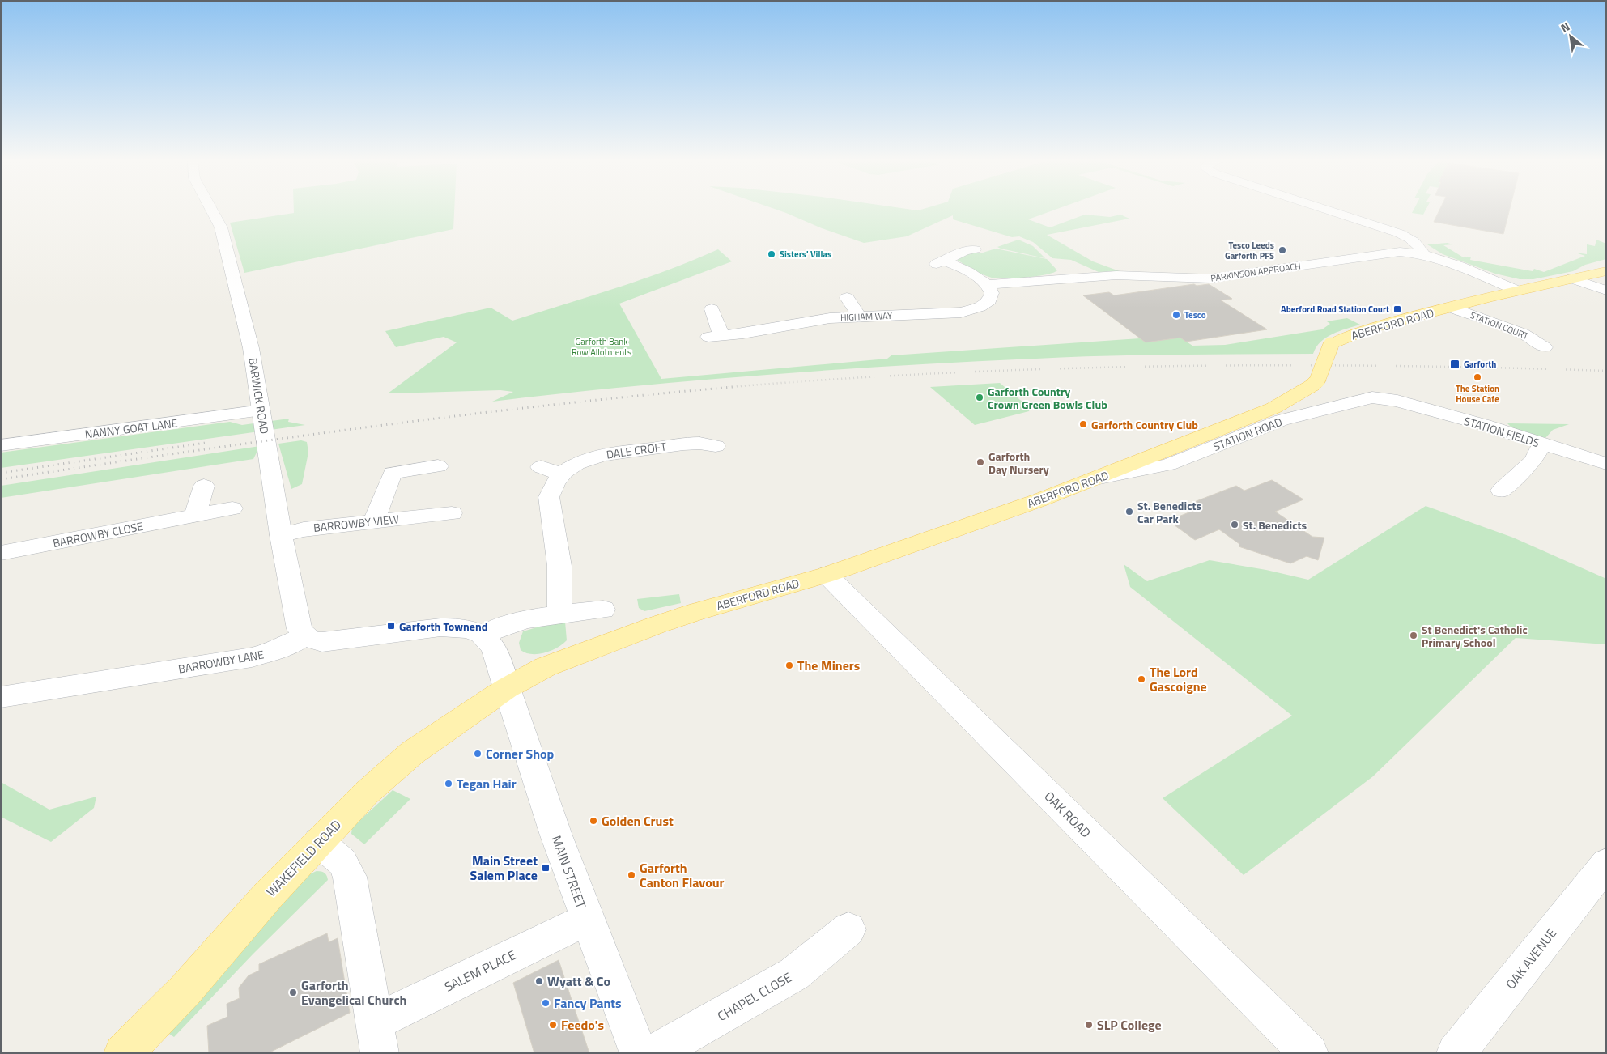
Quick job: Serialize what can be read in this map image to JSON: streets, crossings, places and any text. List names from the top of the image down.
{
  "streets": {
    "main road": ["ABERFORD ROAD", "WAKEFIELD ROAD"],
    "street": [
      "PARKINSON APPROACH",
      "HIGHAM WAY",
      "STATION COURT",
      "BARWICK ROAD",
      "NANNY GOAT LANE",
      "STATION FIELDS",
      "STATION ROAD",
      "DALE CROFT",
      "BARROWBY VIEW",
      "BARROWBY CLOSE",
      "BARROWBY LANE",
      "OAK ROAD",
      "MAIN STREET",
      "OAK AVENUE",
      "SALEM PLACE",
      "CHAPEL CLOSE"
    ]
  },
  "crossings": [
    ["PARKINSON APPROACH", "HIGHAM WAY"],
    ["PARKINSON APPROACH", "ABERFORD ROAD"],
    ["ABERFORD ROAD", "STATION COURT"],
    ["ABERFORD ROAD", "STATION ROAD"],
    ["ABERFORD ROAD", "OAK ROAD"],
    ["ABERFORD ROAD", "WAKEFIELD ROAD"],
    ["ABERFORD ROAD", "MAIN STREET"],
    ["BARWICK ROAD", "NANNY GOAT LANE"],
    ["BARWICK ROAD", "BARROWBY VIEW"],
    ["BARWICK ROAD", "BARROWBY LANE"],
    ["STATION FIELDS", "STATION ROAD"],
    ["WAKEFIELD ROAD", "MAIN STREET"],
    ["WAKEFIELD ROAD", "SALEM PLACE"],
    ["MAIN STREET", "SALEM PLACE"],
    ["MAIN STREET", "CHAPEL CLOSE"]
  ],
  "parks": ["Garforth Bank Row Allotments"],
  "places": {
    "other": [
      "Tesco Leeds Garforth PFS",
      "Sisters' Villas",
      "Tesco",
      "The Station House Cafe",
      "Garforth Country Crown Green Bowls Club",
      "Garforth Country Club",
      "Garforth Day Nursery",
      "St. Benedicts Car Park",
      "St. Benedicts",
      "St Benedict's Catholic Primary School",
      "The Miners",
      "The Lord Gascoigne",
      "Corner Shop",
      "Tegan Hair",
      "Golden Crust",
      "Garforth Canton Flavour",
      "Wyatt & Co",
      "Garforth Evangelical Church",
      "Fancy Pants",
      "Feedo's",
      "SLP College"
    ],
    "transit": [
      "Aberford Road Station Court",
      "Garforth",
      "Garforth Townend",
      "Main Street Salem Place"
    ]
  },
  "north": "top left"
}
